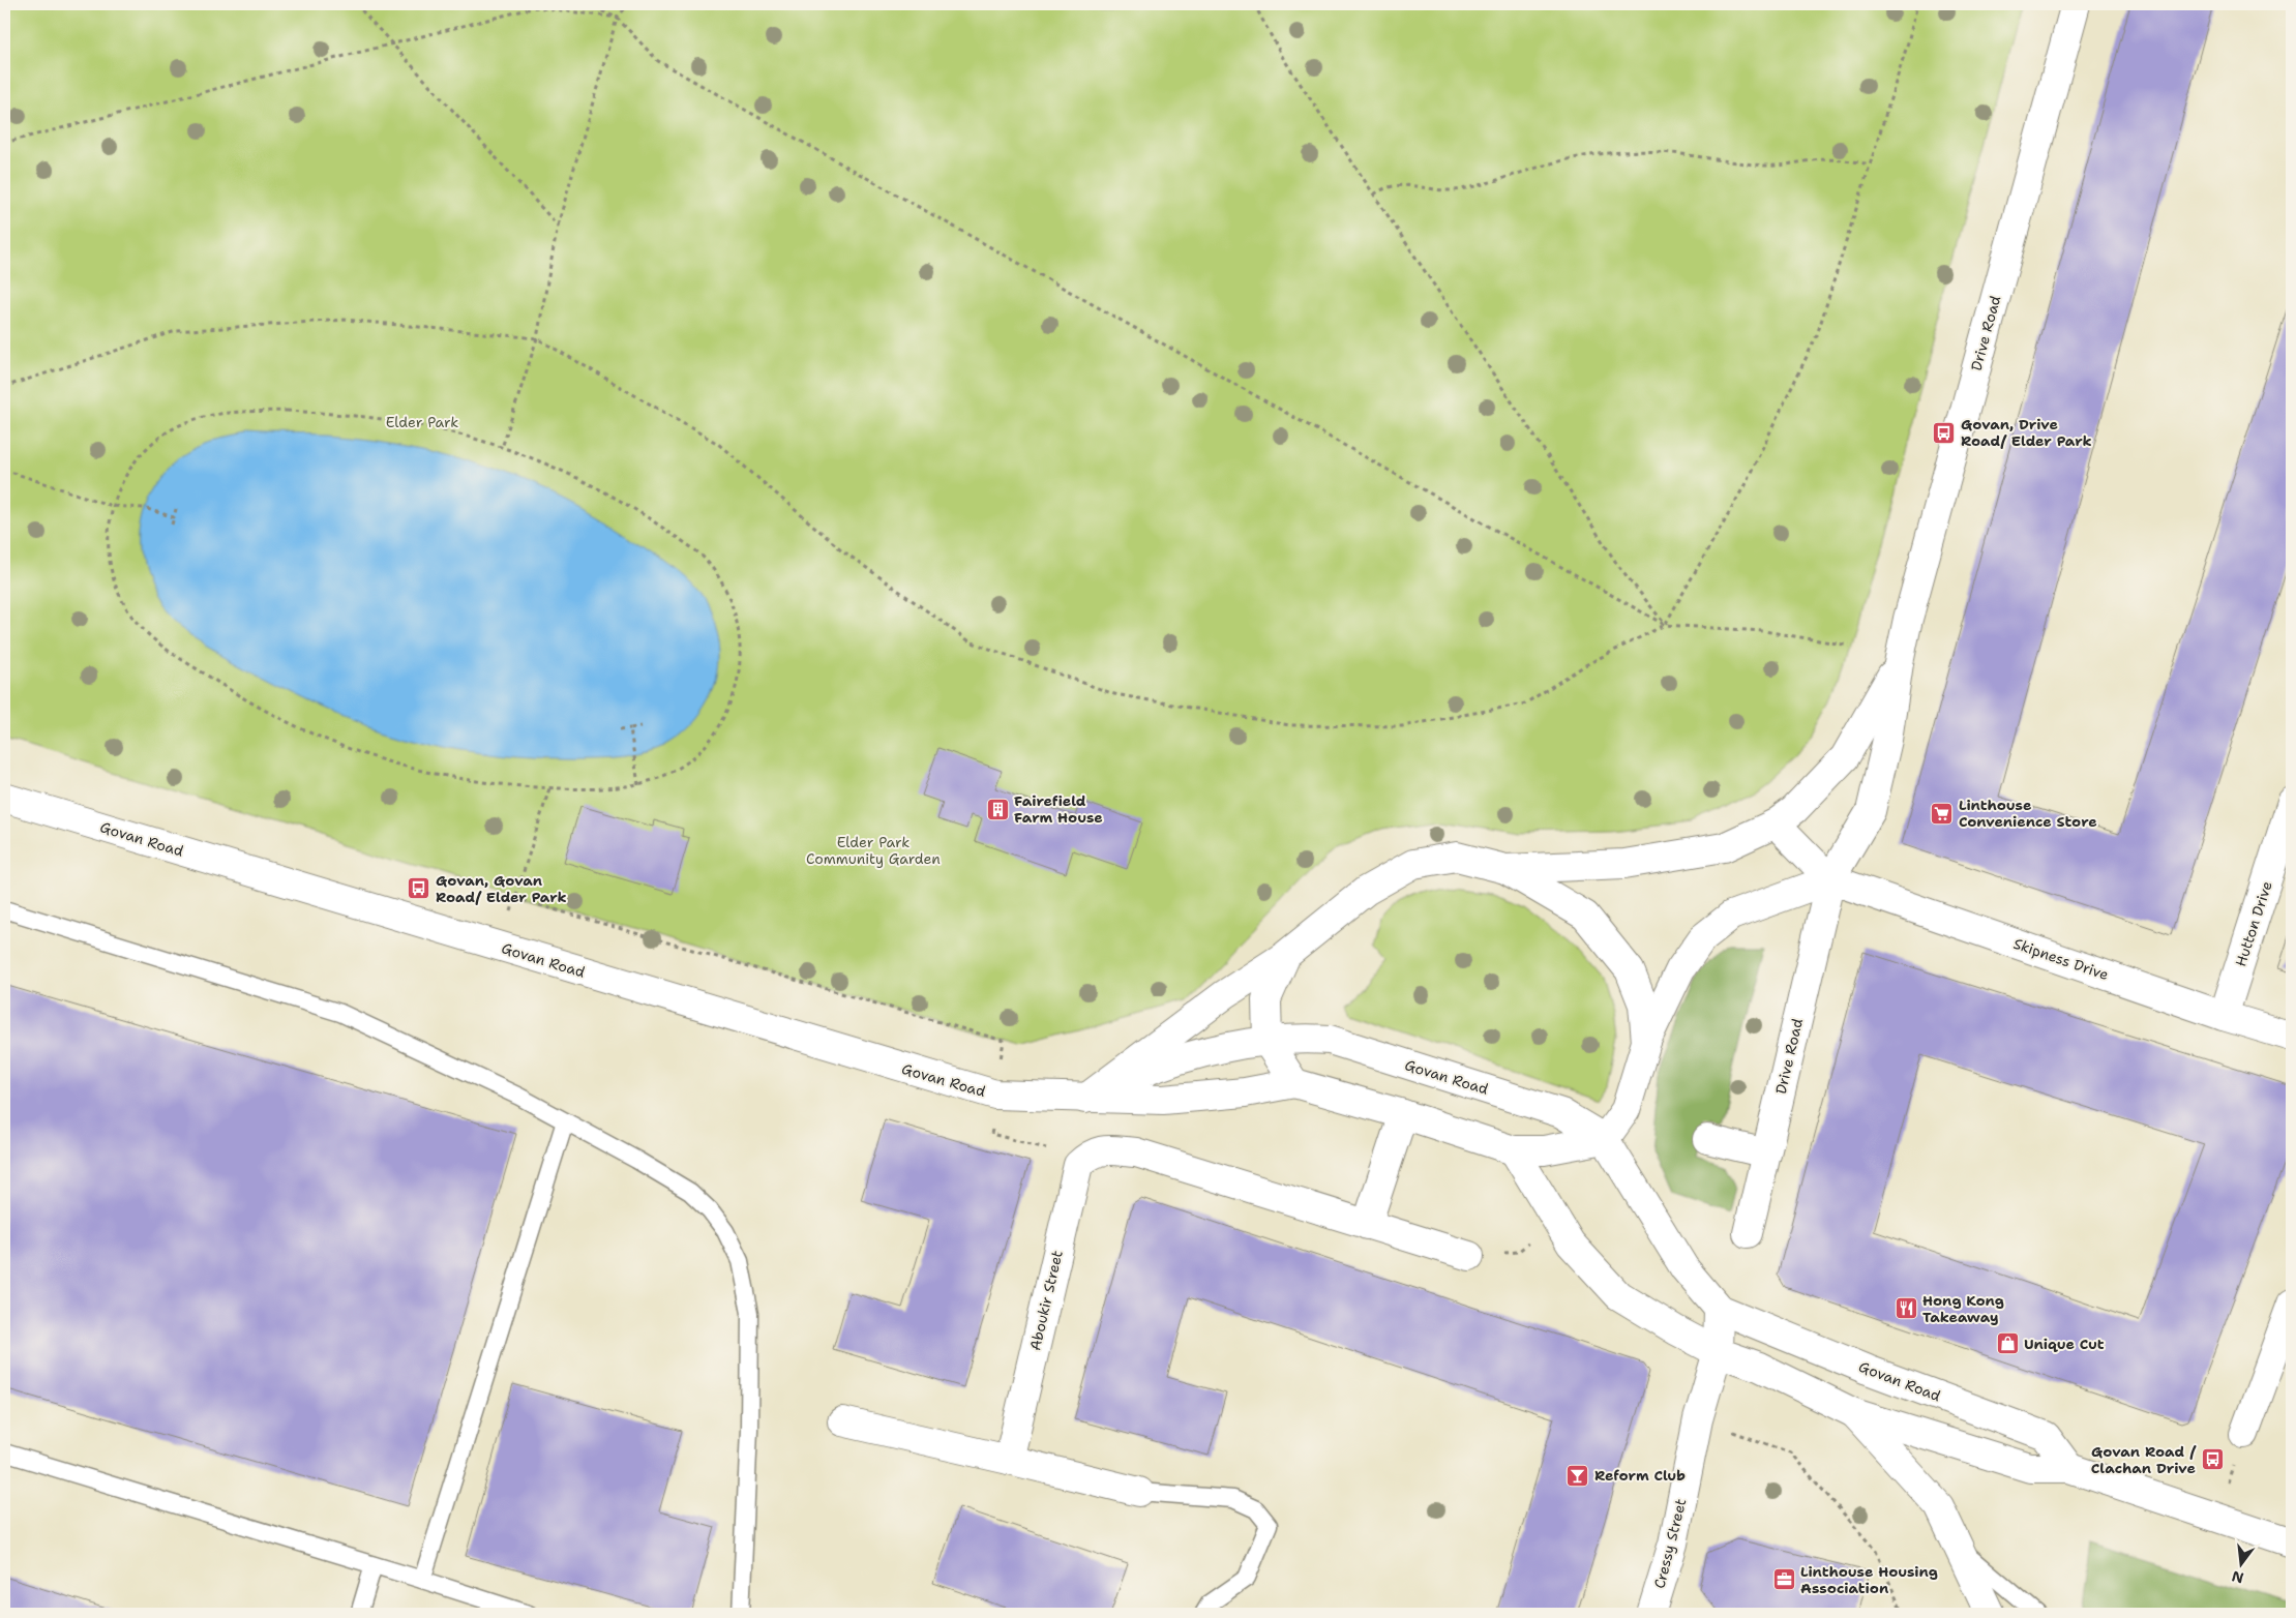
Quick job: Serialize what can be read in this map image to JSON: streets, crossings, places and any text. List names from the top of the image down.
{
  "streets": {
    "street": [
      "Drive Road",
      "Govan Road",
      "Hutton Drive",
      "Skipness Drive",
      "Aboukir Street",
      "Cressy Street"
    ]
  },
  "crossings": [
    ["Drive Road", "Skipness Drive"],
    ["Hutton Drive", "Skipness Drive"]
  ],
  "parks": ["Elder Park", "Elder Park Community Garden"],
  "places": {
    "bus stop": ["Govan, Drive Road/ Elder Park", "Govan, Govan Road/ Elder Park", "Govan Road / Clachan Drive"],
    "building": ["Fairefield Farm House"],
    "supermarket": ["Linthouse Convenience Store"],
    "restaurant": ["Hong Kong Takeaway"],
    "shop": ["Unique Cut"],
    "bar": ["Reform Club"],
    "office": ["Linthouse Housing Association"]
  },
  "north": "bottom"
}
